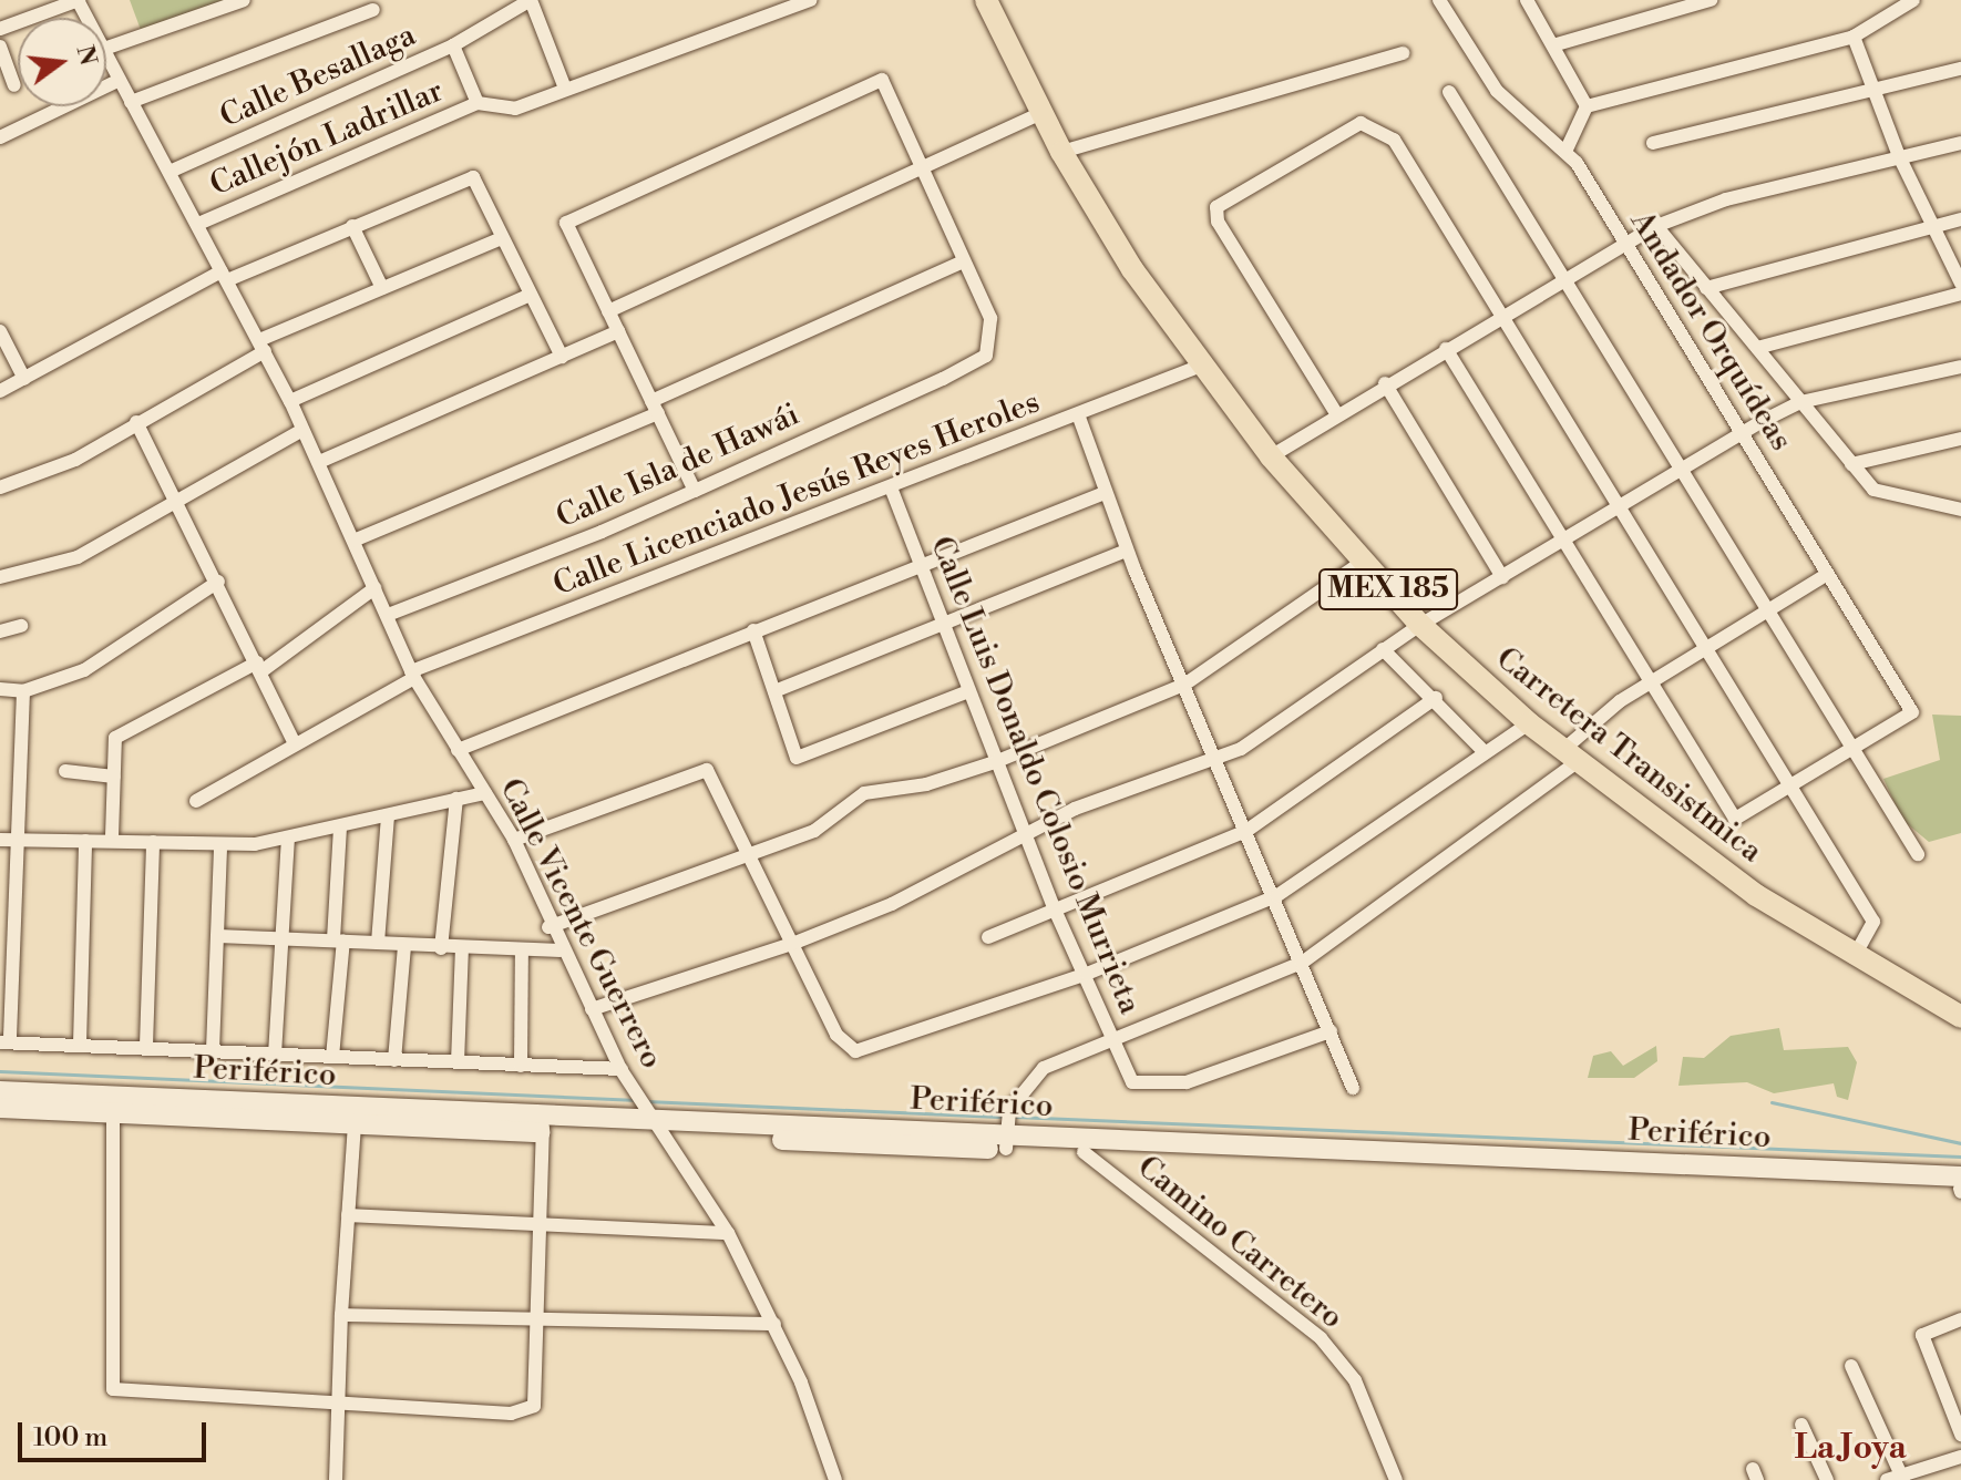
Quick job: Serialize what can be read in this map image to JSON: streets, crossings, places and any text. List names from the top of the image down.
{
  "streets": {
    "main road": ["MEX 185", "Carretera Transistmica", "Periférico"],
    "street": [
      "Calle Besallaga",
      "Callejón Ladrillar",
      "Andador Orquídeas",
      "Calle Isla de Hawái",
      "Calle Licenciado Jesús Reyes Heroles",
      "Calle Luis Donaldo Colosio Murrieta",
      "Calle Vicente Guerrero",
      "Camino Carretero"
    ]
  },
  "crossings": [
    ["Calle Isla de Hawái", "Calle Vicente Guerrero"],
    ["Calle Licenciado Jesús Reyes Heroles", "Carretera Transistmica"],
    ["Calle Licenciado Jesús Reyes Heroles", "Calle Luis Donaldo Colosio Murrieta"],
    ["Calle Licenciado Jesús Reyes Heroles", "Calle Vicente Guerrero"],
    ["Calle Vicente Guerrero", "Periférico"],
    ["Periférico", "Camino Carretero"]
  ],
  "districts": ["La Joya"],
  "scale_bar": "100 m",
  "north": "right"
}
